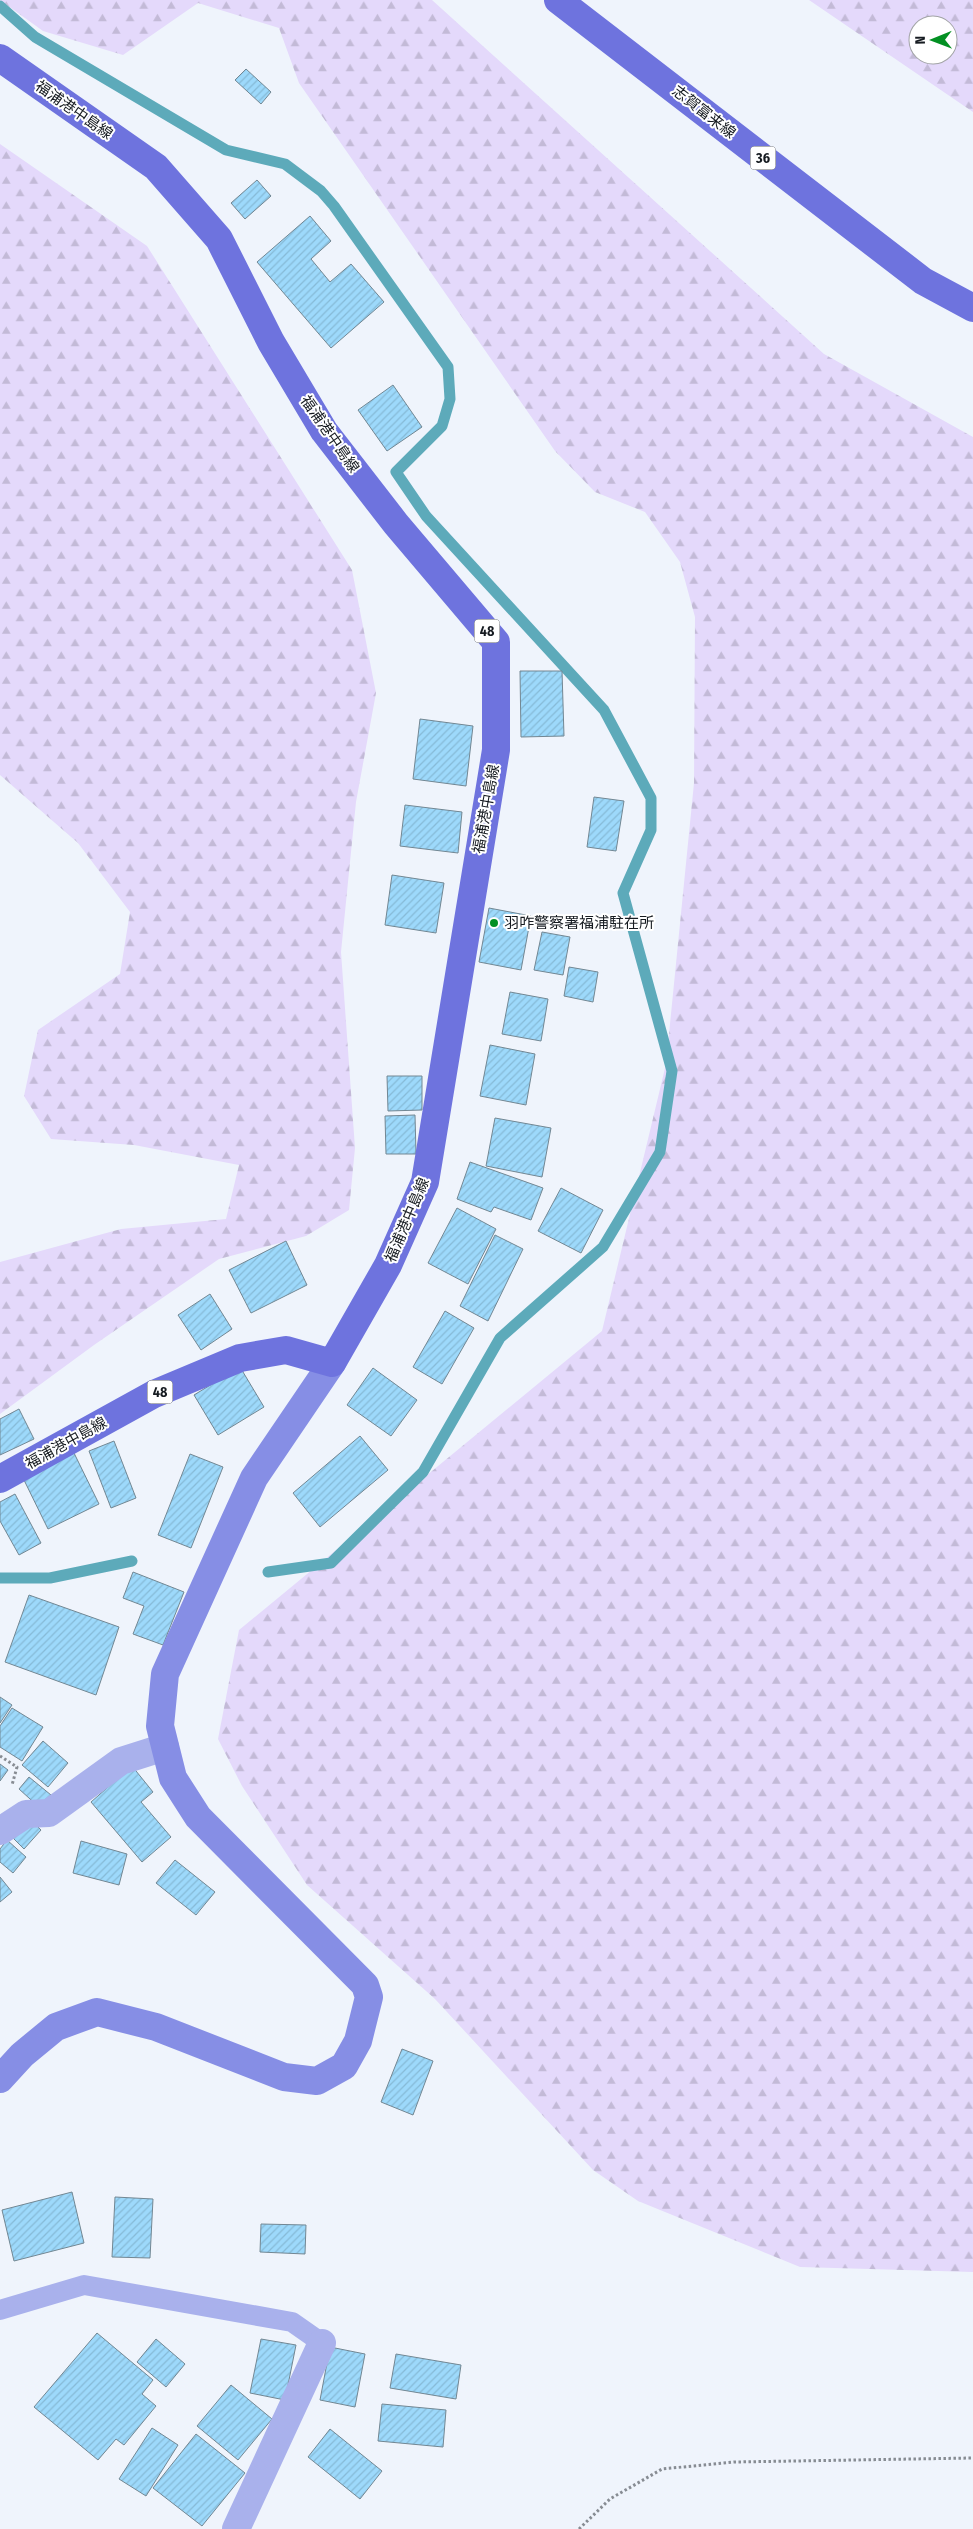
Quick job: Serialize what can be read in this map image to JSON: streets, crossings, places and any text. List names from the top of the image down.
{
  "streets": {
    "main road": [
      "福浦港中島線",
      "志賀富来線",
      "36",
      "48"
    ]
  },
  "places": ["羽咋警察署福浦駐在所"],
  "north": "left"
}
